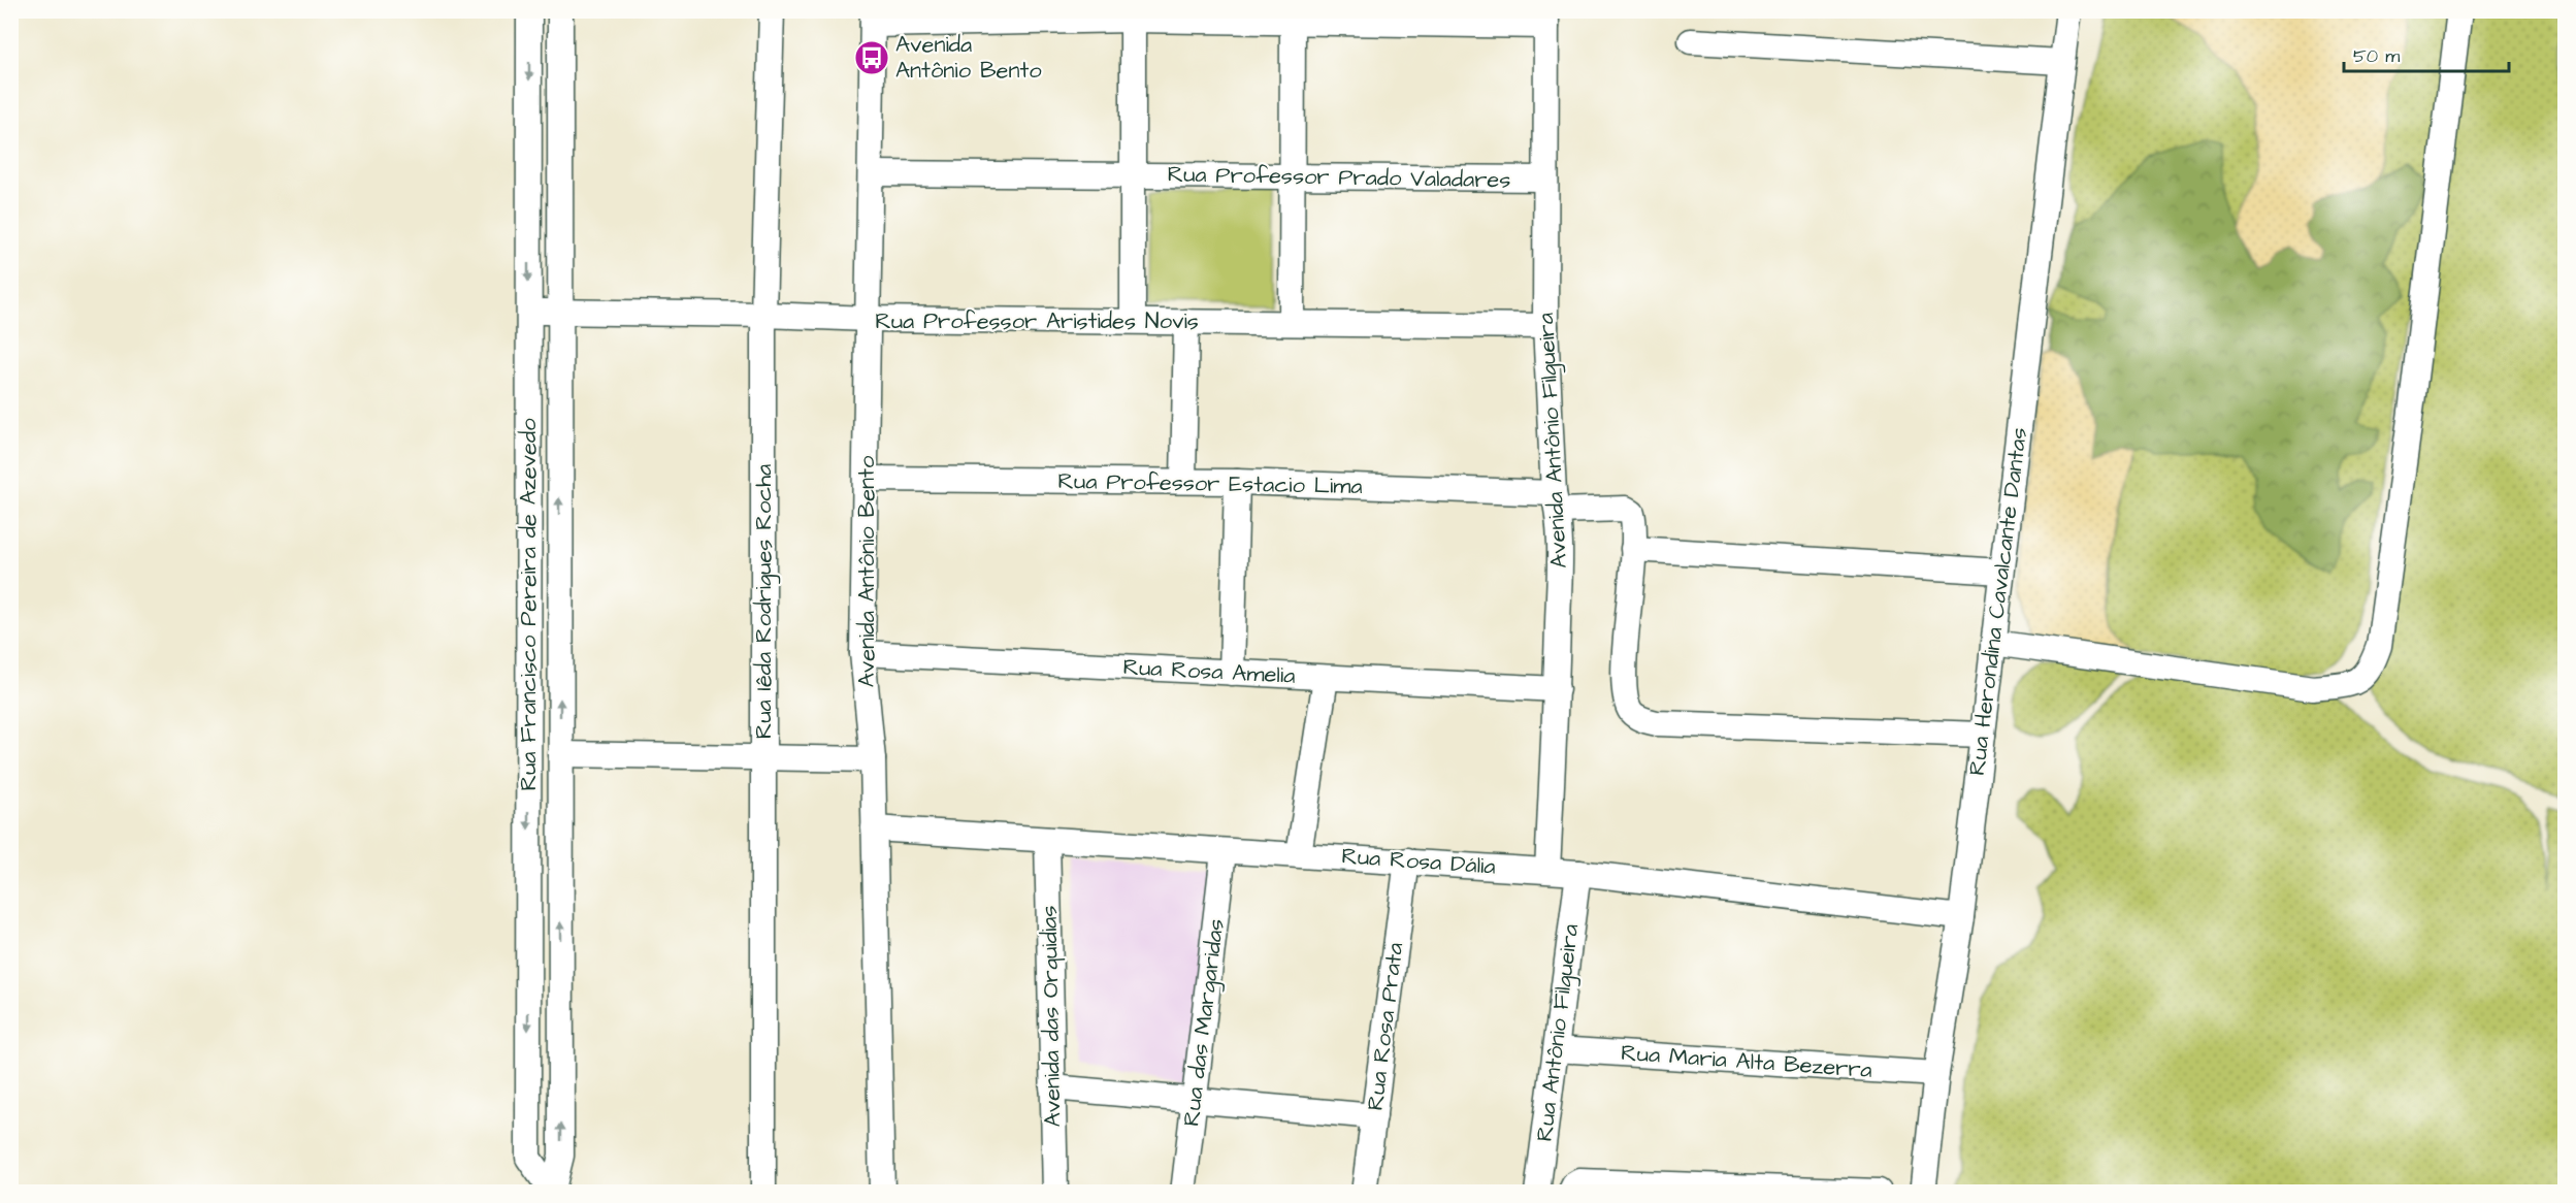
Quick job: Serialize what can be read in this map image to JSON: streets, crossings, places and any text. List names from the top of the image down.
{
  "streets": {
    "street": [
      "Rua Professor Prado Valadares",
      "Rua Professor Aristides Novis",
      "Avenida Antônio Filgueira",
      "Rua Professor Estacio Lima",
      "Avenida Antônio Bento",
      "Rua Iêda Rodrigues Rocha",
      "Rua Herondina Cavalcante Dantas",
      "Rua Francisco Pereira de Azevedo",
      "Rua Rosa Amelia",
      "Rua Rosa Dália",
      "Avenida das Orquidias",
      "Rua das Margaridas",
      "Rua Rosa Prata",
      "Rua Antônio Filgueira",
      "Rua Maria Alta Bezerra"
    ]
  },
  "crossings": [
    ["Rua Professor Prado Valadares", "Avenida Antônio Filgueira"],
    ["Rua Professor Prado Valadares", "Avenida Antônio Bento"],
    ["Rua Professor Aristides Novis", "Avenida Antônio Filgueira"],
    ["Rua Professor Aristides Novis", "Avenida Antônio Bento"],
    ["Rua Professor Aristides Novis", "Rua Iêda Rodrigues Rocha"],
    ["Rua Professor Aristides Novis", "Rua Francisco Pereira de Azevedo"],
    ["Avenida Antônio Filgueira", "Rua Professor Estacio Lima"],
    ["Avenida Antônio Filgueira", "Rua Rosa Amelia"],
    ["Avenida Antônio Filgueira", "Rua Rosa Dália"],
    ["Rua Professor Estacio Lima", "Avenida Antônio Bento"],
    ["Avenida Antônio Bento", "Rua Rosa Amelia"],
    ["Avenida Antônio Bento", "Rua Rosa Dália"],
    ["Rua Herondina Cavalcante Dantas", "Rua Rosa Dália"],
    ["Rua Herondina Cavalcante Dantas", "Rua Maria Alta Bezerra"],
    ["Rua Rosa Dália", "Avenida das Orquidias"],
    ["Rua Rosa Dália", "Rua das Margaridas"],
    ["Rua Rosa Dália", "Rua Rosa Prata"],
    ["Rua Rosa Dália", "Rua Antônio Filgueira"],
    ["Rua Antônio Filgueira", "Rua Maria Alta Bezerra"]
  ],
  "places": {
    "bus stop": ["Avenida Antônio Bento"]
  },
  "scale_bar": "50 m"
}
